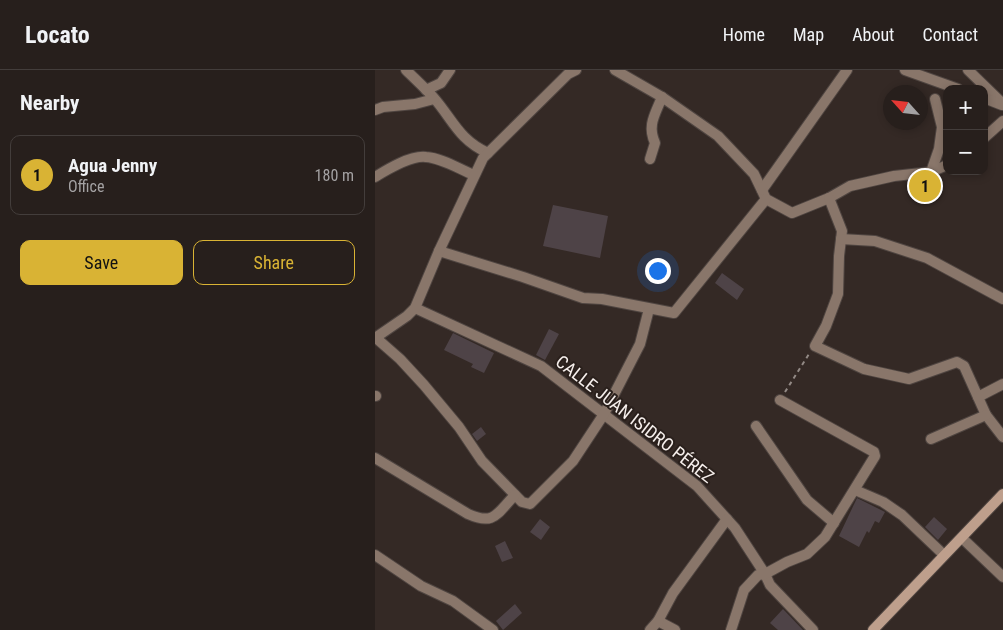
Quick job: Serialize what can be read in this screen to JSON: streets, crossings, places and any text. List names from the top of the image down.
{
  "streets": {
    "street": ["CALLE JUAN ISIDRO PÉREZ"]
  },
  "north": "top left",
  "page": {
    "header": "Locato",
    "nav": [
      "Home",
      "Map",
      "About",
      "Contact"
    ],
    "heading": "Nearby",
    "map_buttons": ["+", "−"],
    "list": [
      {
        "mark": "1",
        "name": "Agua Jenny",
        "note": "Office",
        "value": "180 m"
      }
    ],
    "pins": "1",
    "buttons": ["Save", "Share"]
  }
}
